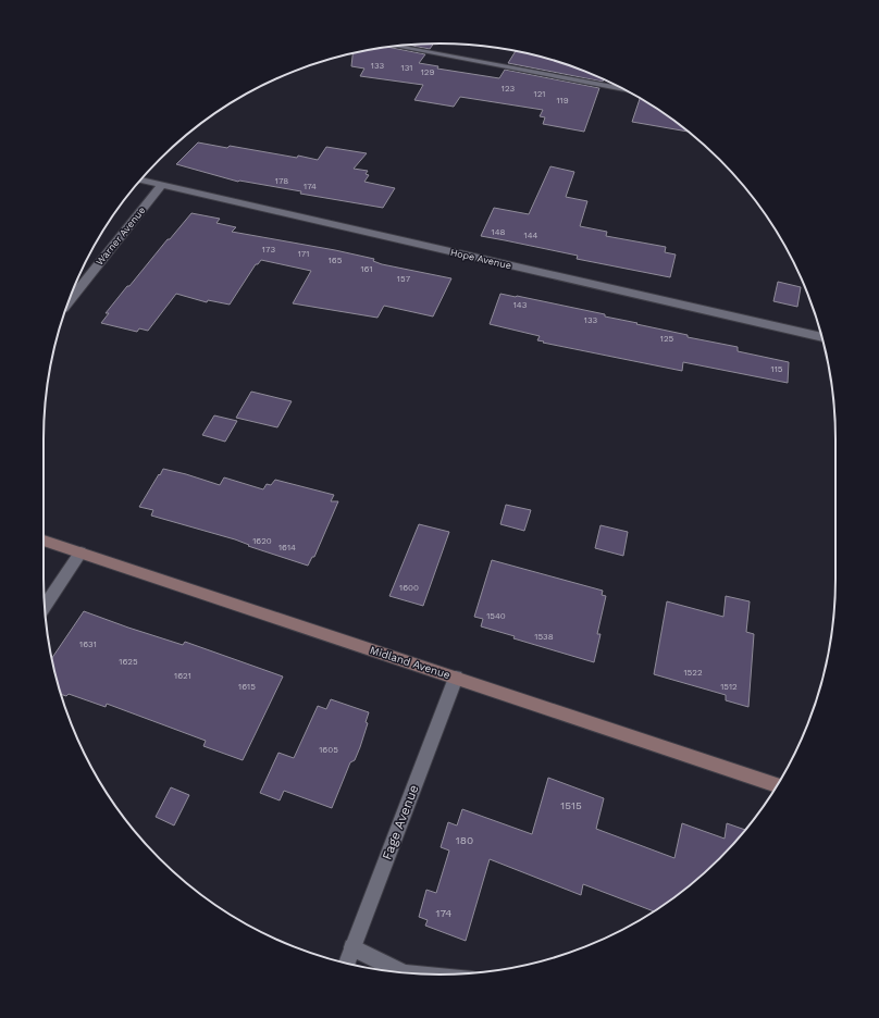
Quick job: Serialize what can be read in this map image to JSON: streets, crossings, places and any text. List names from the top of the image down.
{
  "streets": {
    "street": [
      "Warner Avenue",
      "Hope Avenue",
      "Midland Avenue",
      "Fage Avenue"
    ]
  },
  "crossings": [
    ["Warner Avenue", "Hope Avenue"],
    ["Midland Avenue", "Fage Avenue"]
  ],
  "house_numbers": [
    "133",
    "131",
    "129",
    "123",
    "121",
    "119",
    "178",
    "174",
    "148",
    "144",
    "173",
    "171",
    "165",
    "161",
    "157",
    "143",
    "133",
    "125",
    "115",
    "1620",
    "1614",
    "1600",
    "1540",
    "1538",
    "1631",
    "1625",
    "1522",
    "1621",
    "1615",
    "1512",
    "1605",
    "1515",
    "180",
    "174"
  ]
}
